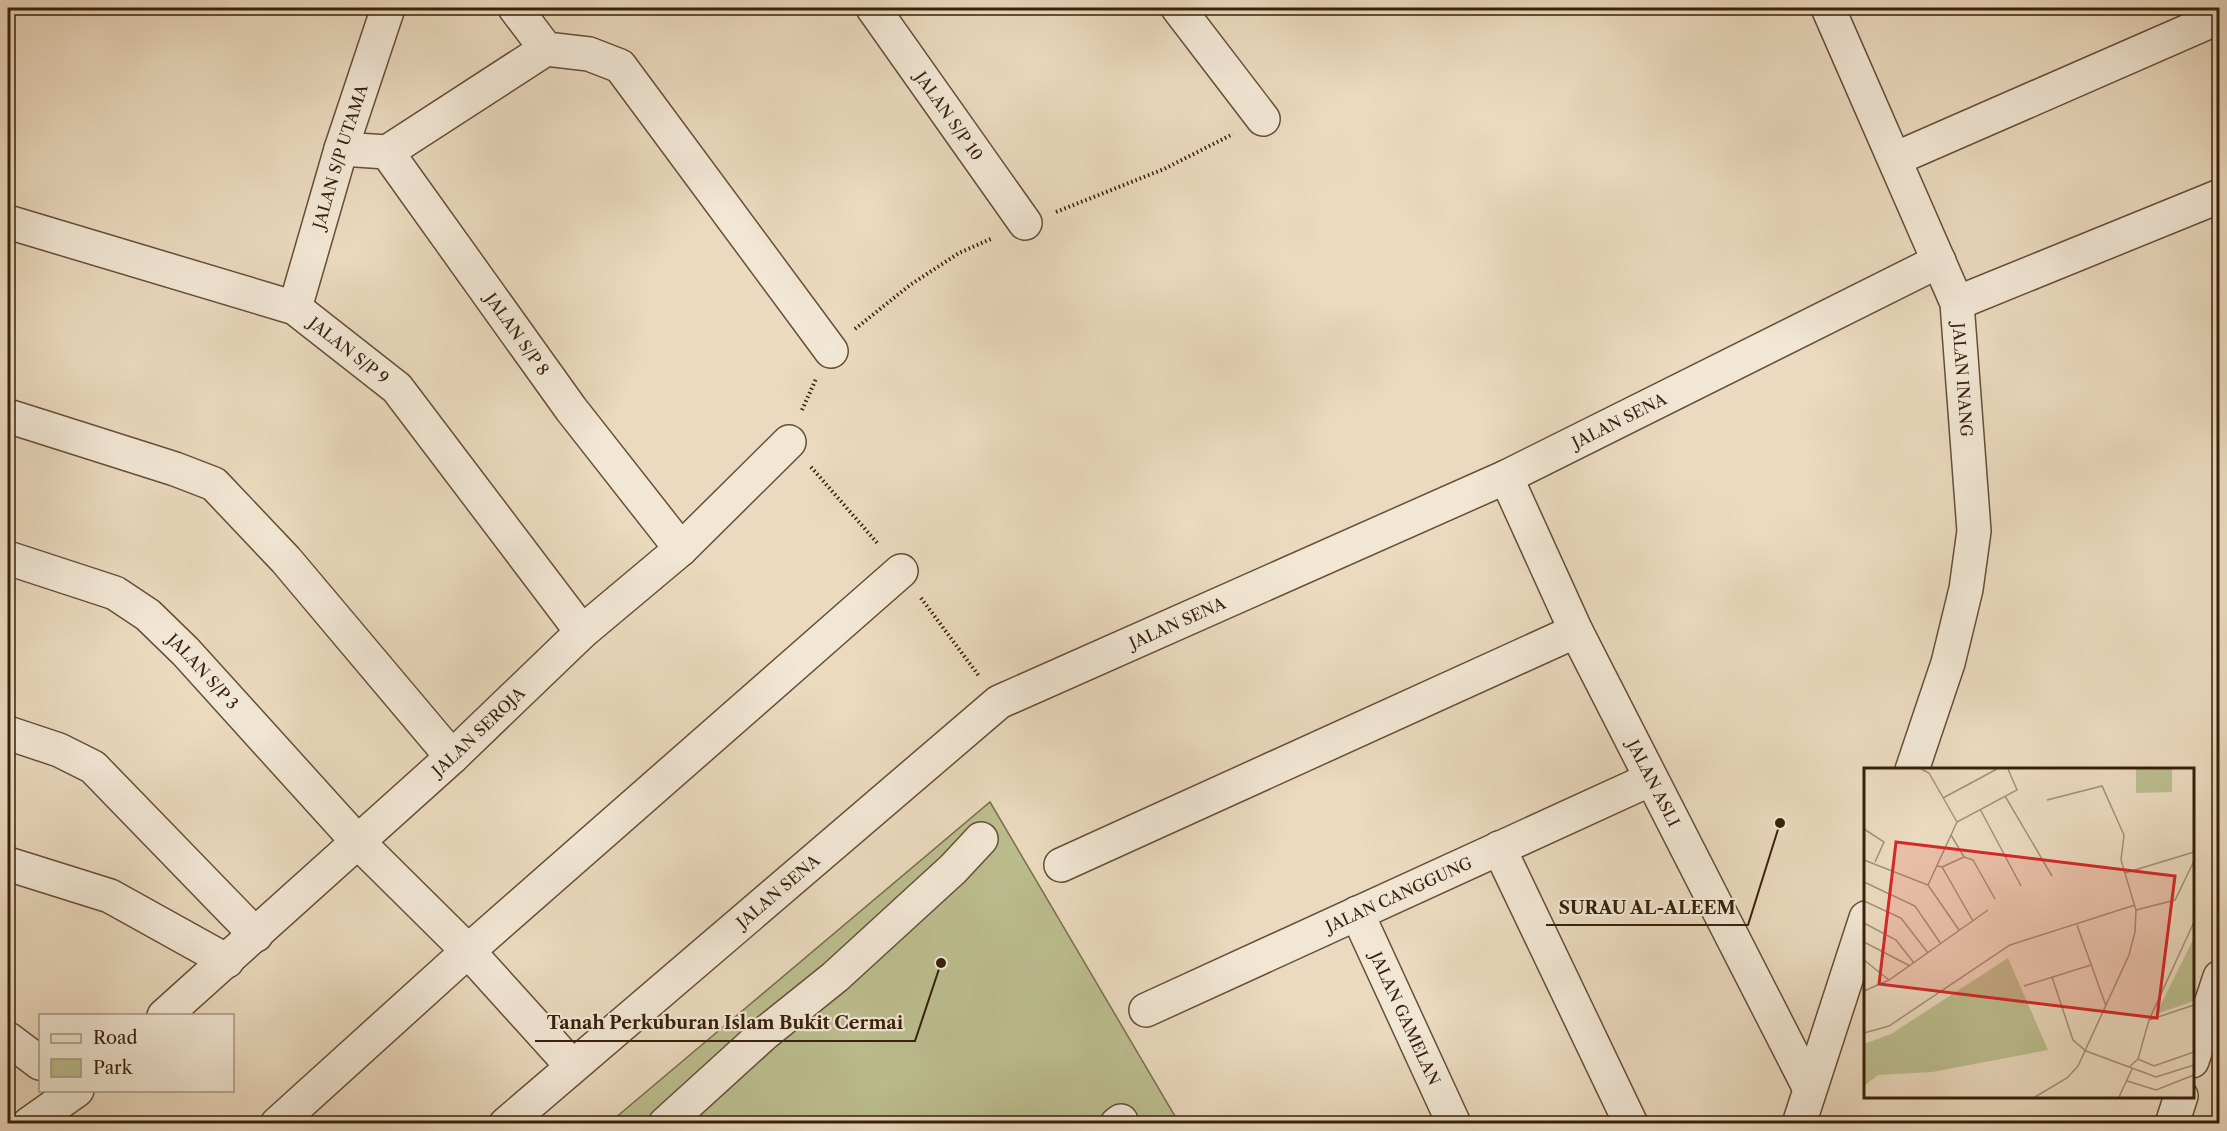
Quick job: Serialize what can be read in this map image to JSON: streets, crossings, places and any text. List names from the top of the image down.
{
  "streets": {
    "street": [
      "JALAN S/P 10",
      "JALAN S/P UTAMA",
      "JALAN S/P 8",
      "JALAN S/P 9",
      "JALAN INANG",
      "JALAN SENA",
      "JALAN S/P 3",
      "JALAN SEROJA",
      "JALAN ASLI",
      "JALAN CANGGUNG",
      "JALAN GAMELAN"
    ]
  },
  "crossings": [
    ["JALAN S/P UTAMA", "JALAN S/P 9"],
    ["JALAN S/P 8", "JALAN SEROJA"],
    ["JALAN S/P 9", "JALAN SEROJA"],
    ["JALAN INANG", "JALAN SENA"],
    ["JALAN SENA", "JALAN S/P 3"],
    ["JALAN SENA", "JALAN ASLI"],
    ["JALAN S/P 3", "JALAN SEROJA"],
    ["JALAN ASLI", "JALAN CANGGUNG"],
    ["JALAN CANGGUNG", "JALAN GAMELAN"]
  ],
  "places": ["SURAU AL-ALEEM", "Tanah Perkuburan Islam Bukit Cermai"],
  "legend": ["Road", "Park"]
}
